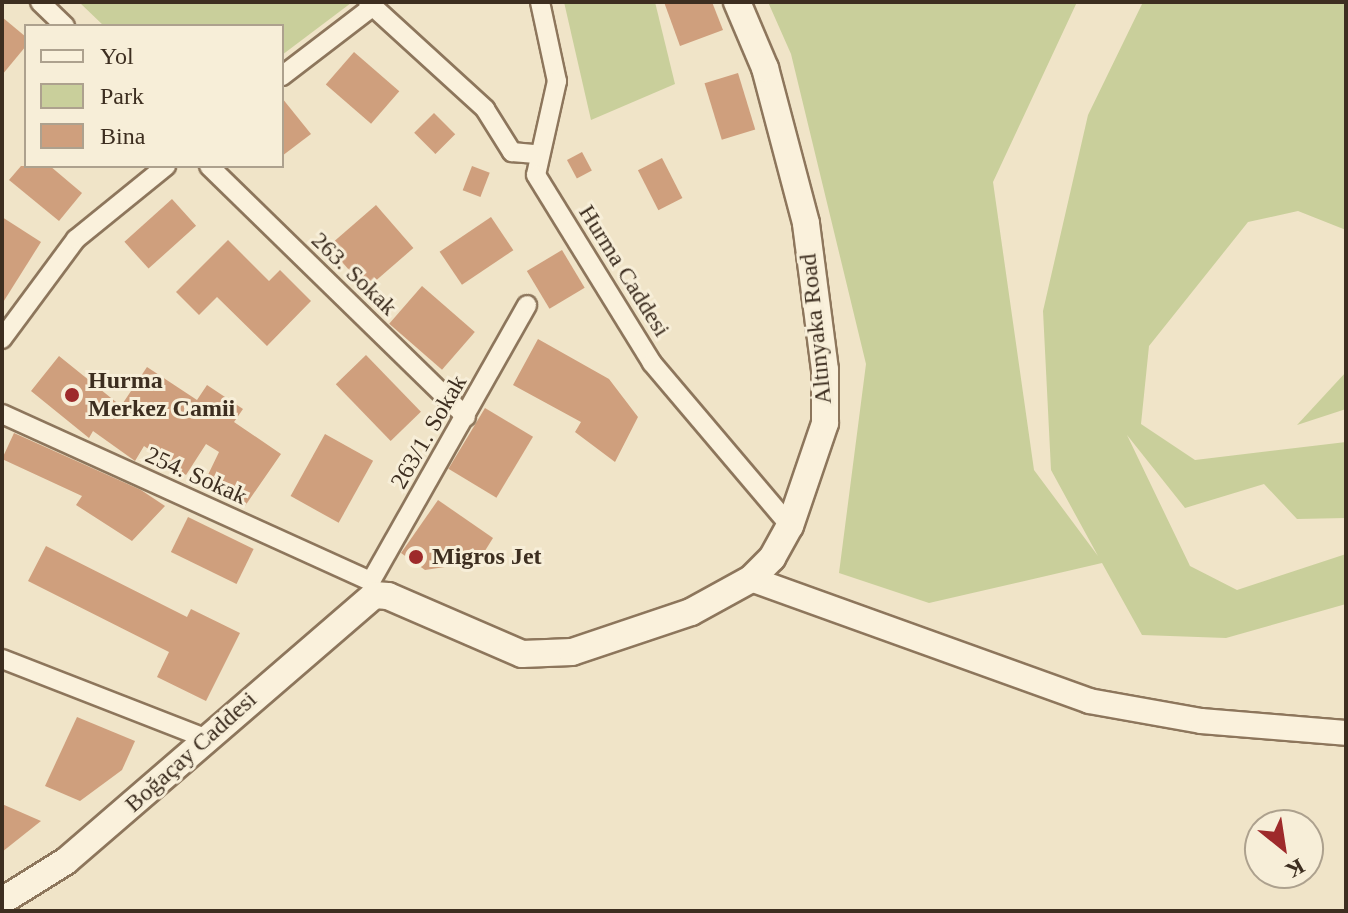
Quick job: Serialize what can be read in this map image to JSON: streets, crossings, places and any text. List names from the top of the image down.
{
  "streets": {
    "main road": ["Altınyaka Road", "Boğaçay Caddesi"],
    "street": [
      "Hurma Caddesi",
      "263. Sokak",
      "263/1. Sokak",
      "254. Sokak"
    ]
  },
  "crossings": [
    ["Hurma Caddesi", "Altınyaka Road"],
    ["263. Sokak", "263/1. Sokak"],
    ["Altınyaka Road", "263/1. Sokak"],
    ["Altınyaka Road", "254. Sokak"],
    ["Altınyaka Road", "Boğaçay Caddesi"],
    ["263/1. Sokak", "254. Sokak"],
    ["263/1. Sokak", "Boğaçay Caddesi"],
    ["254. Sokak", "Boğaçay Caddesi"]
  ],
  "places": ["Hurma Merkez Camii", "Migros Jet"],
  "legend": ["Yol", "Park", "Bina"],
  "north": "bottom right"
}
